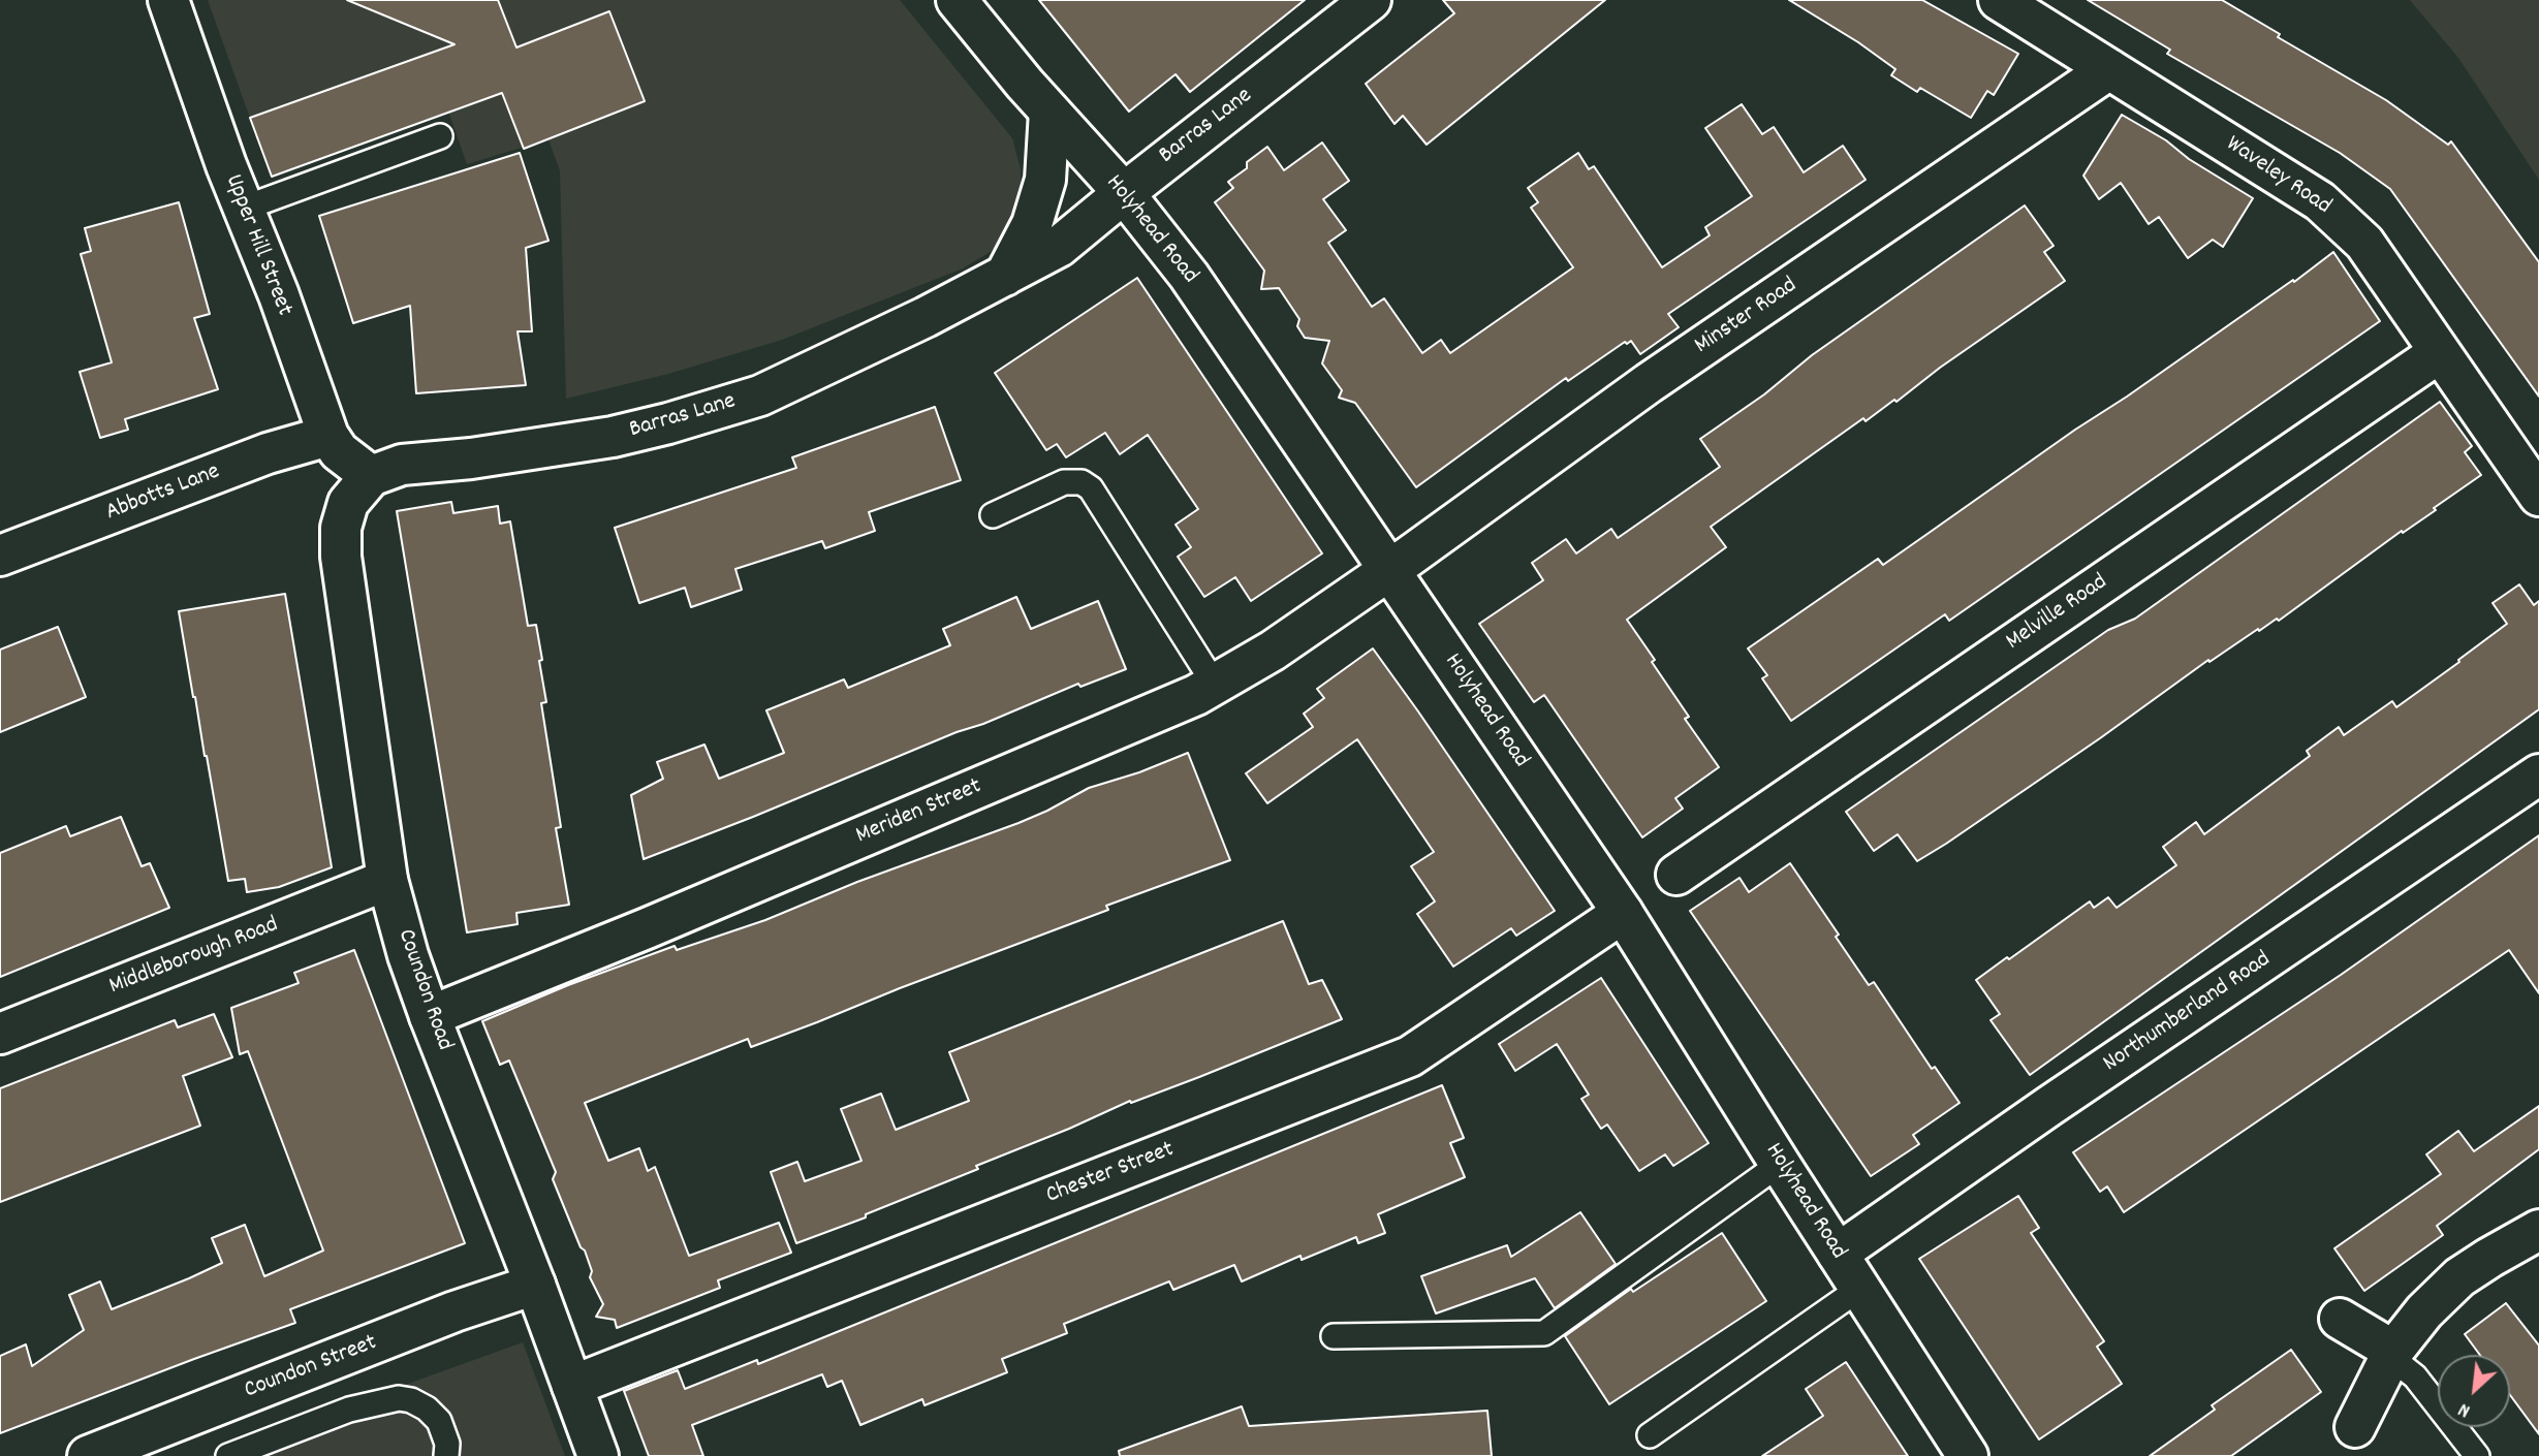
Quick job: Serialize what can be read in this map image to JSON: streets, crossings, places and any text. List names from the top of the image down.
{
  "streets": {
    "main road": [
      "Barras Lane",
      "Waveley Road",
      "Holyhead Road",
      "Upper Hill Street",
      "Minster Road",
      "Abbotts Lane",
      "Melville Road",
      "Meriden Street",
      "Middleborough Road",
      "Coundon Road",
      "Northumberland Road",
      "Chester Street",
      "Coundon Street"
    ]
  },
  "crossings": [
    ["Barras Lane", "Holyhead Road"],
    ["Barras Lane", "Upper Hill Street"],
    ["Barras Lane", "Coundon Road"],
    ["Waveley Road", "Minster Road"],
    ["Waveley Road", "Melville Road"],
    ["Holyhead Road", "Minster Road"],
    ["Holyhead Road", "Meriden Street"],
    ["Holyhead Road", "Northumberland Road"],
    ["Holyhead Road", "Chester Street"],
    ["Upper Hill Street", "Abbotts Lane"],
    ["Upper Hill Street", "Coundon Road"],
    ["Minster Road", "Meriden Street"],
    ["Meriden Street", "Coundon Road"],
    ["Middleborough Road", "Coundon Road"],
    ["Coundon Road", "Chester Street"],
    ["Coundon Road", "Coundon Street"]
  ],
  "north": "bottom left"
}
